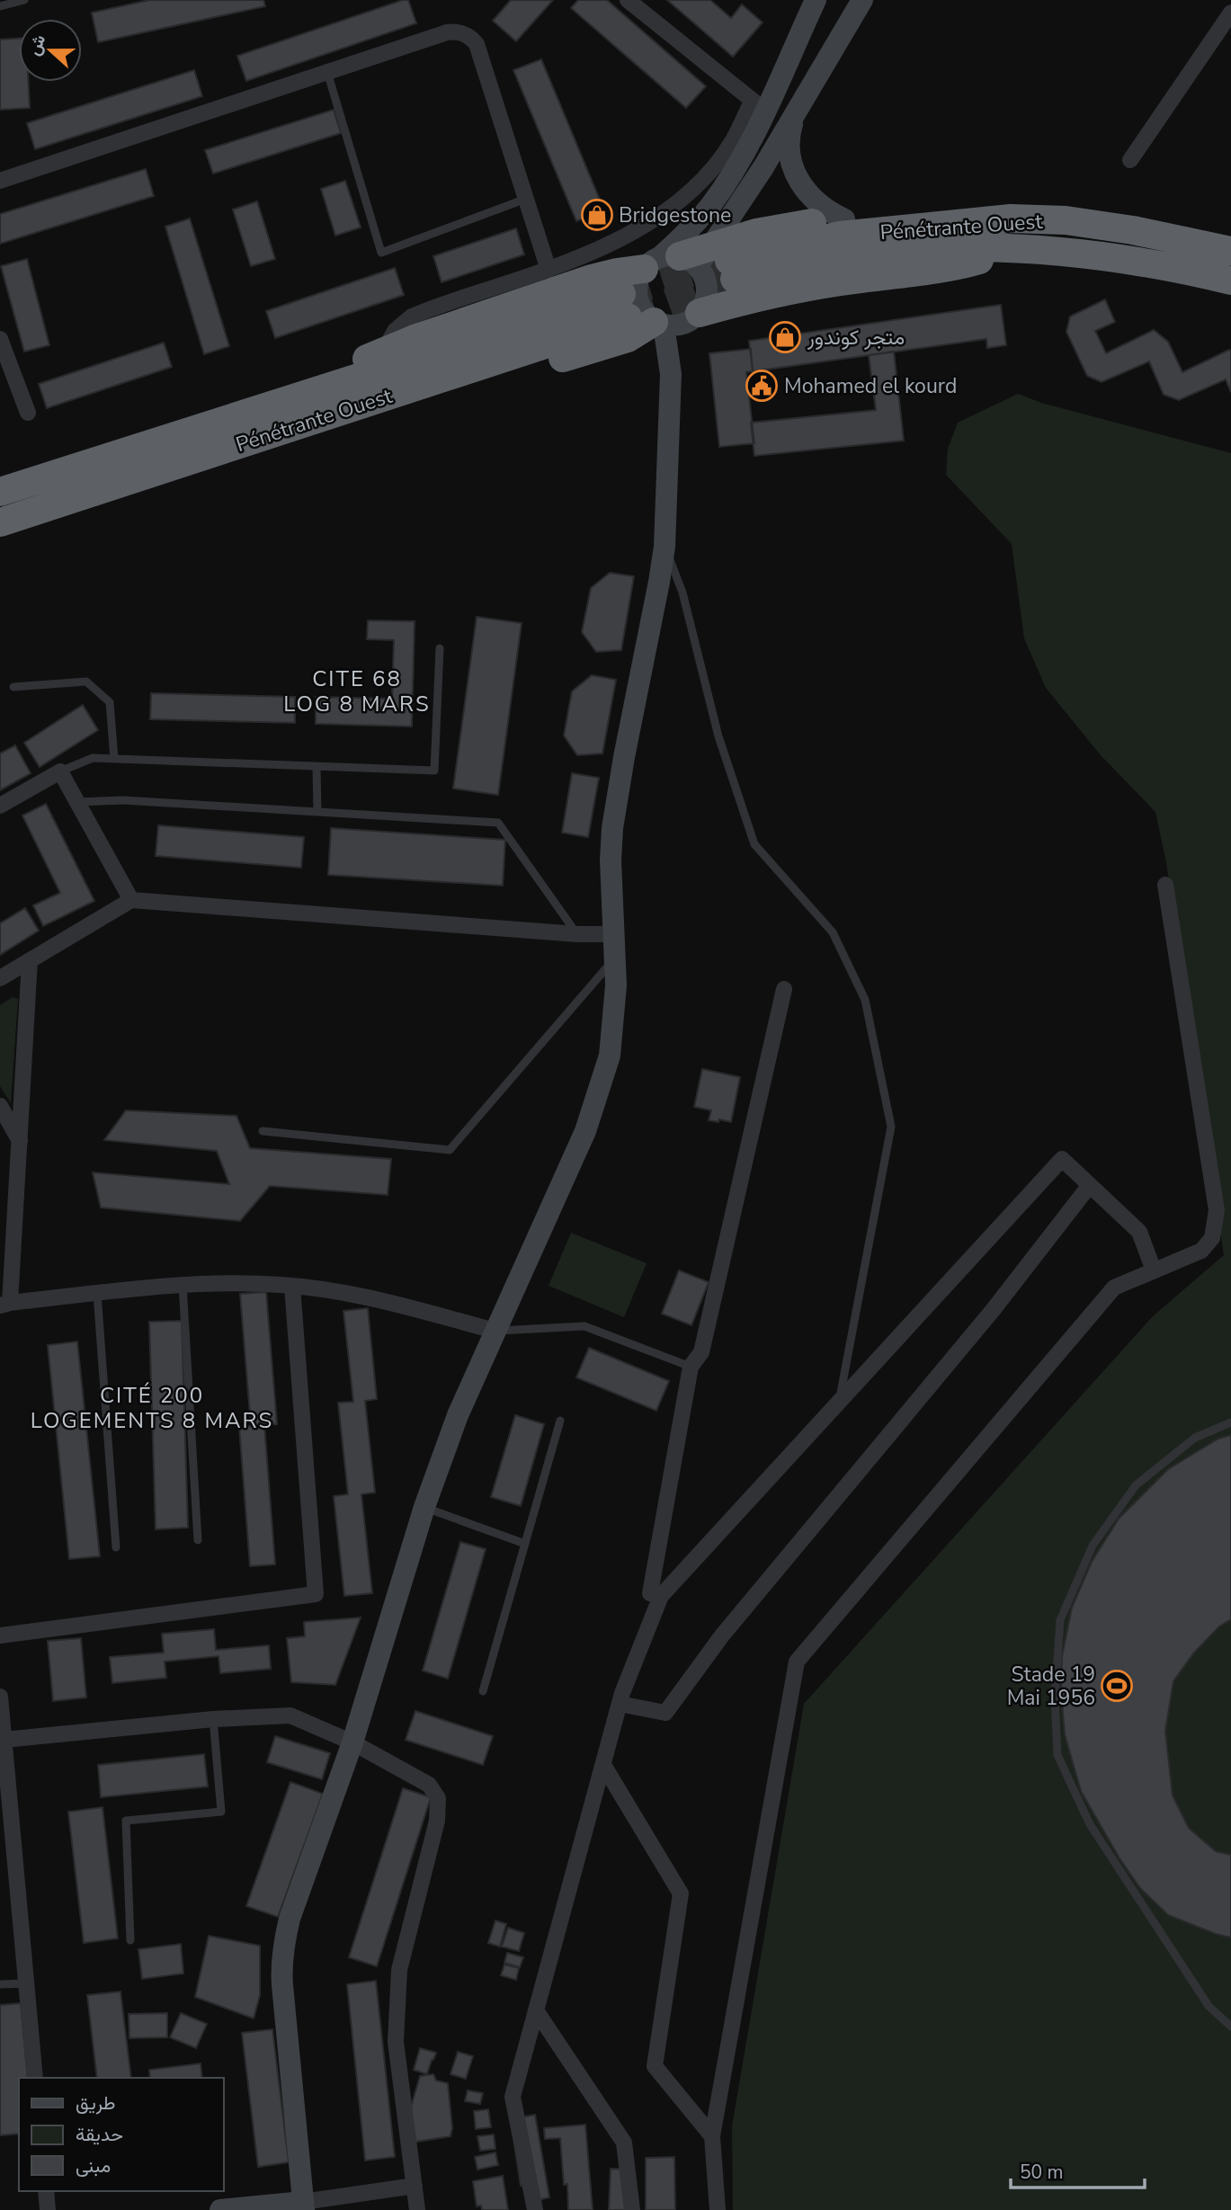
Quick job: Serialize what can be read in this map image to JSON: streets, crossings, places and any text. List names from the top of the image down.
{
  "streets": {
    "highway": ["Pénétrante Ouest"]
  },
  "districts": ["CITE 68 LOG 8 MARS", "CITÉ 200 LOGEMENTS 8 MARS"],
  "places": {
    "shop": ["Bridgestone", "متجر كوندور"],
    "public building": ["Mohamed el kourd"],
    "sports": ["Stade 19 Mai 1956"]
  },
  "legend": ["طريق", "حديقة", "مبنى"],
  "scale_bar": "50 m",
  "north": "left"
}
